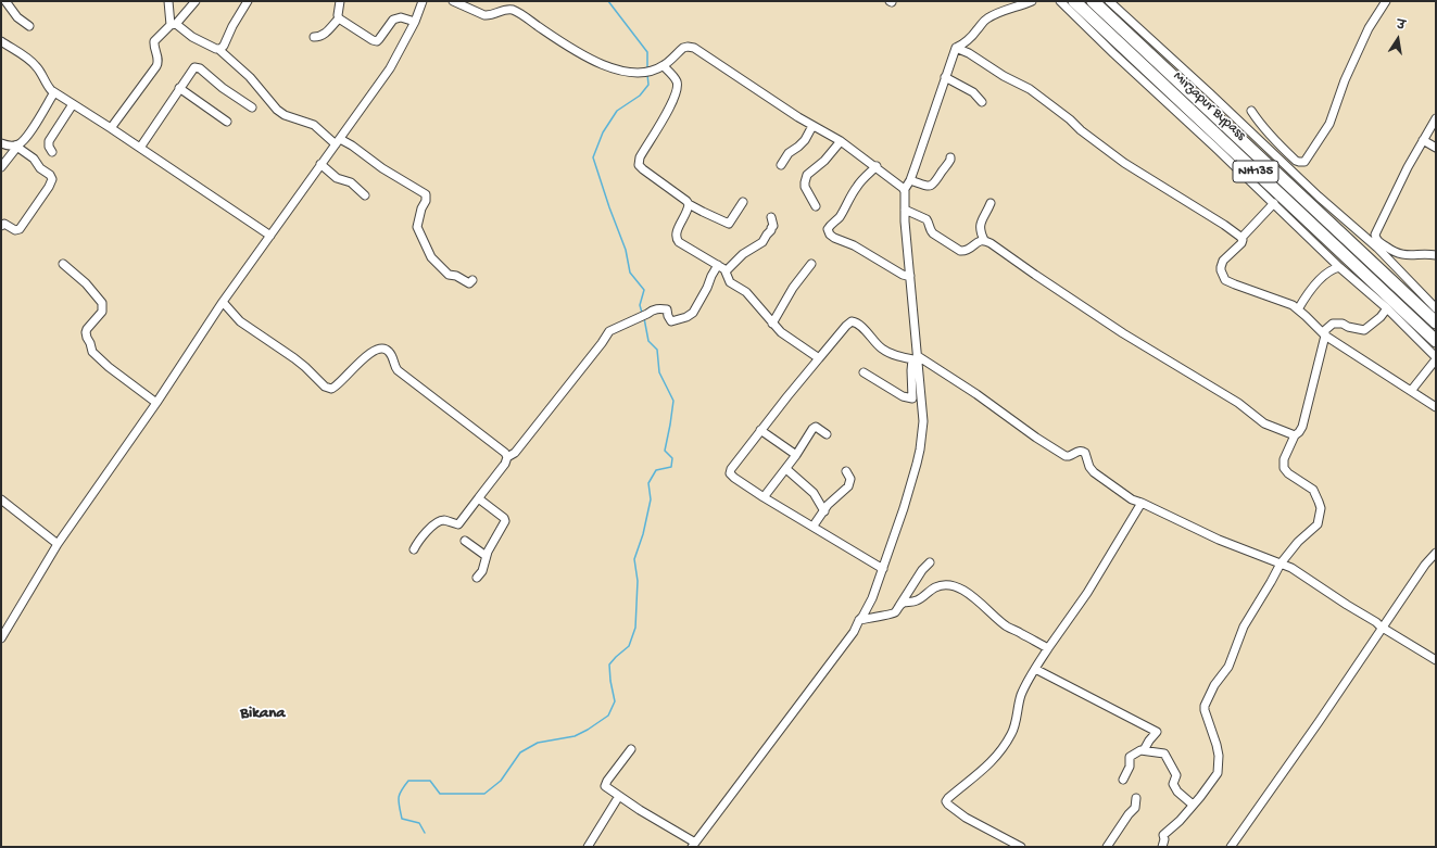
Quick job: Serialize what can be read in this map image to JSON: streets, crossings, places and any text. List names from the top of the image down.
{
  "streets": {
    "highway": ["Mirzapur Bypass", "NH135"]
  },
  "districts": ["Bikana"],
  "north": "top"
}
